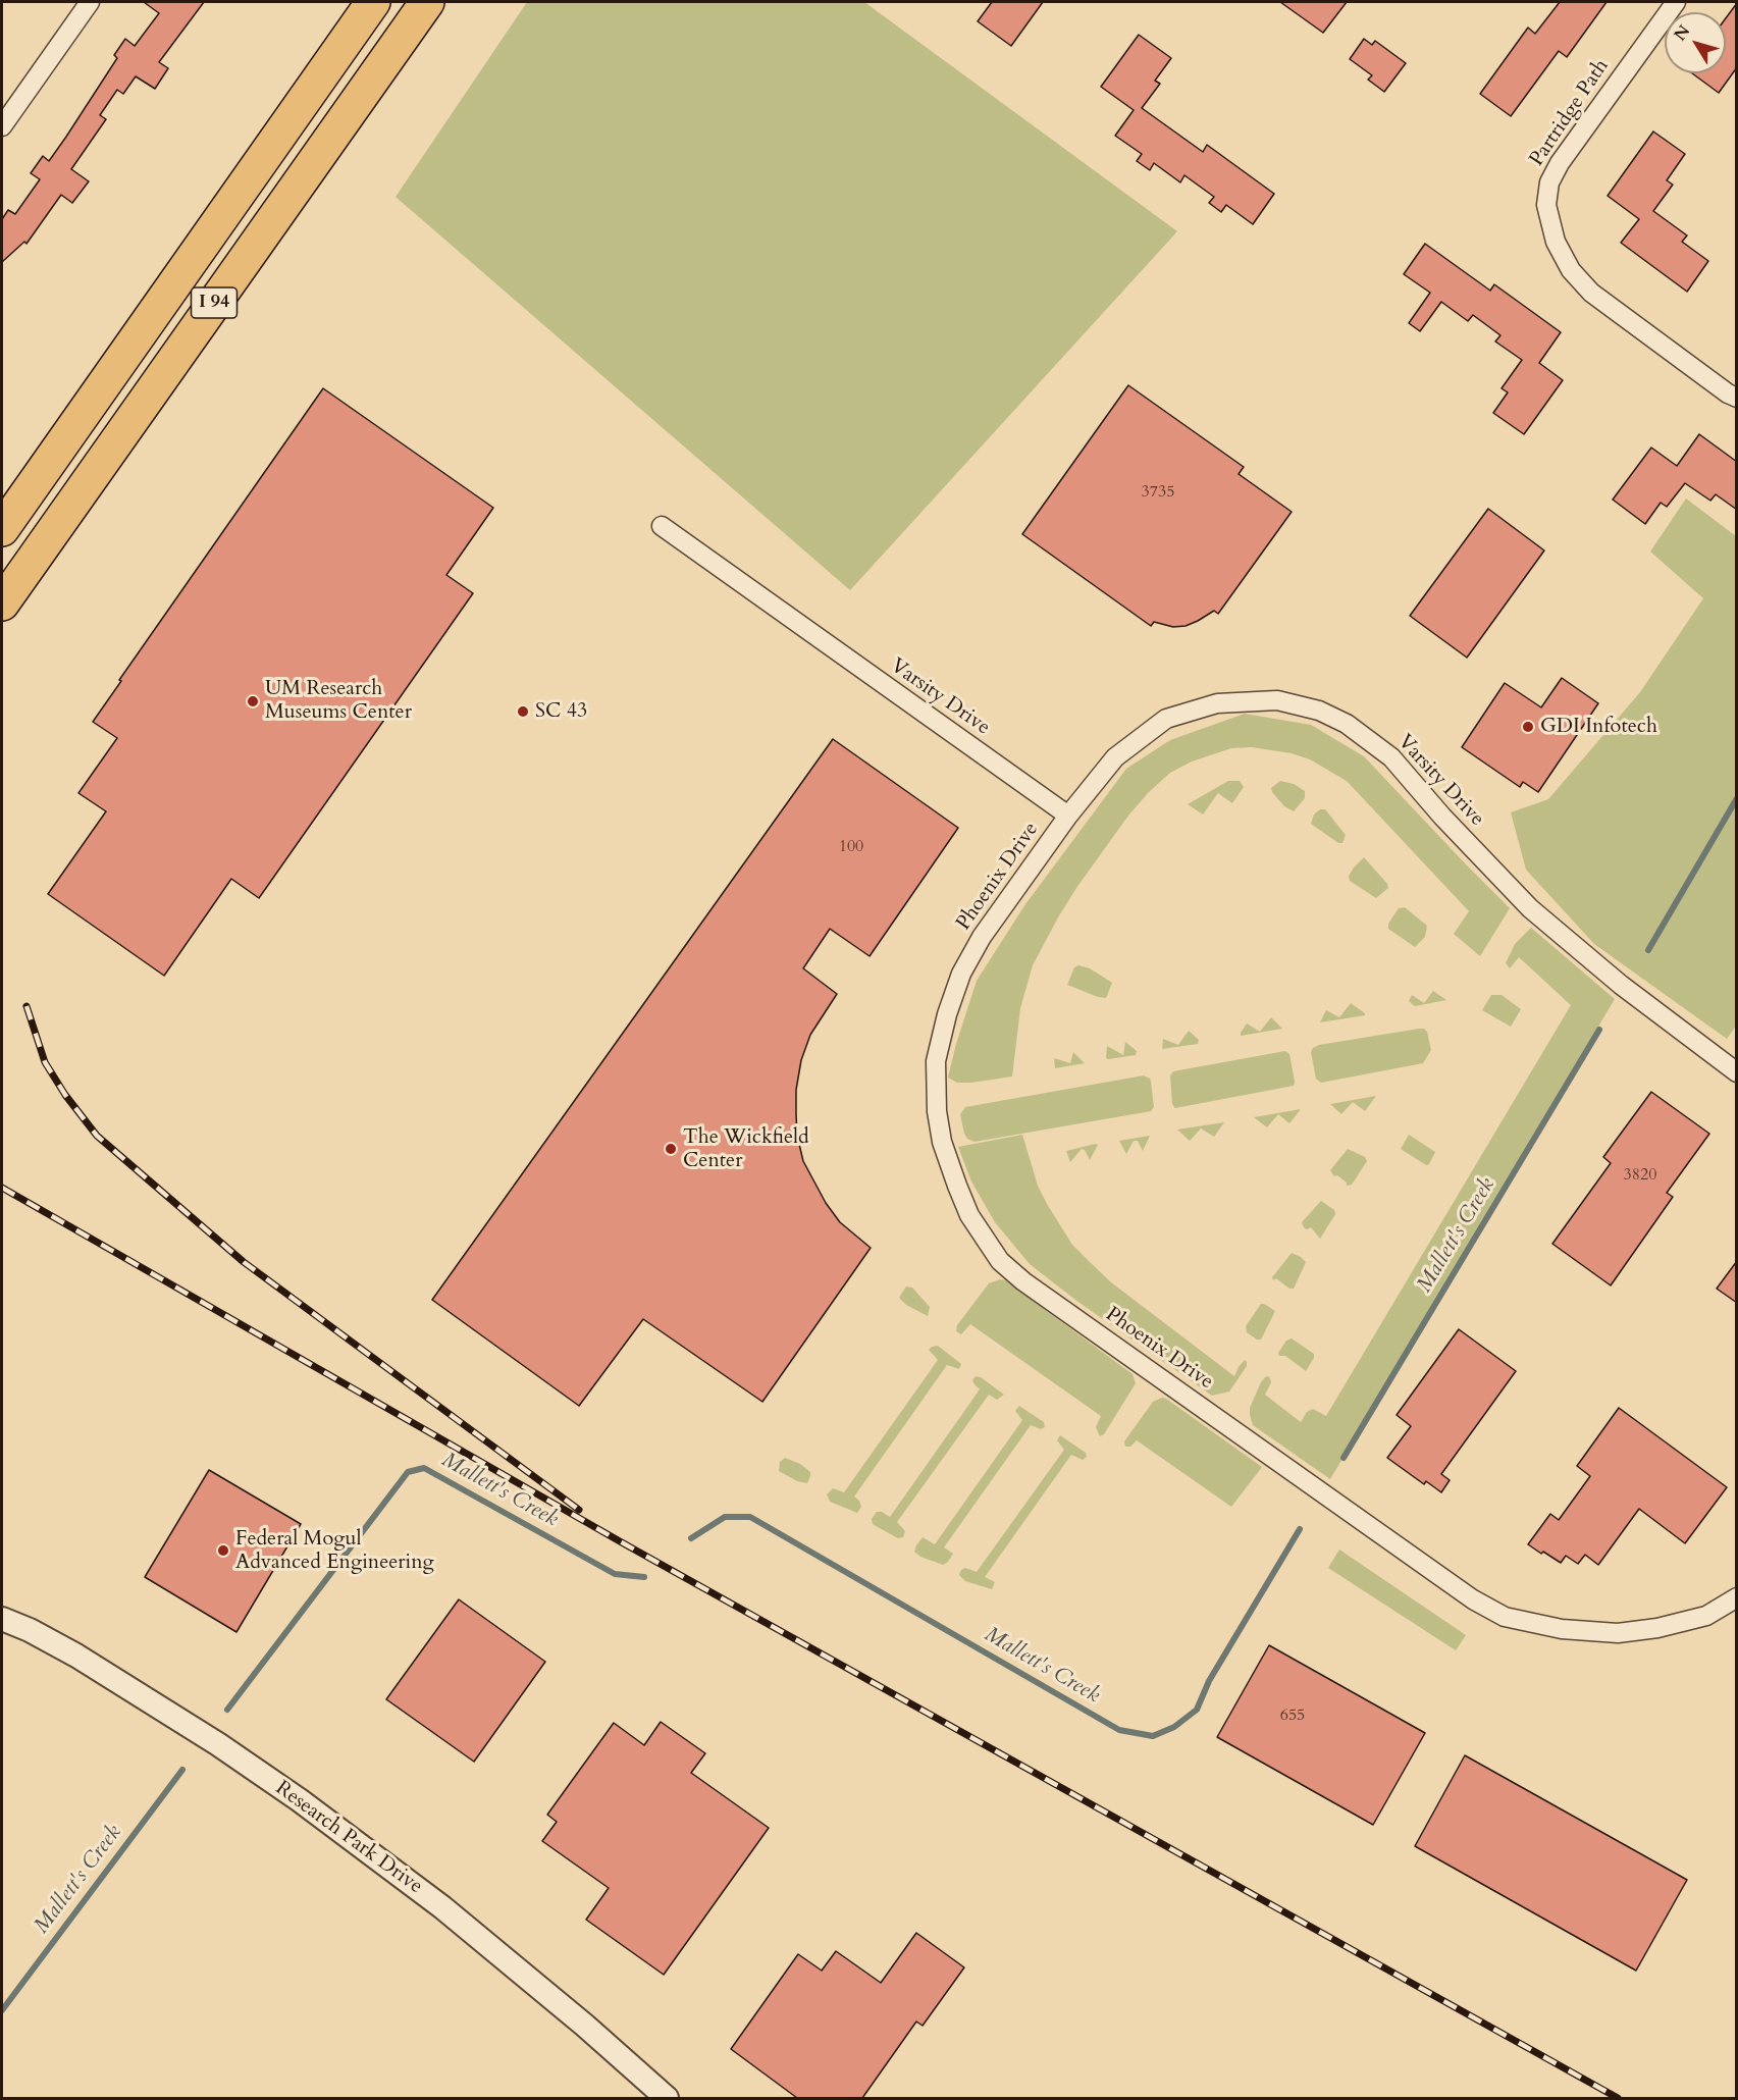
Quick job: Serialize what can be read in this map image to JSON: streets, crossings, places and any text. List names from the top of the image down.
{
  "streets": {
    "highway": ["I 94"],
    "street": [
      "Partridge Path",
      "Varsity Drive",
      "Phoenix Drive",
      "Research Park Drive"
    ]
  },
  "crossings": [
    ["Varsity Drive", "Phoenix Drive"]
  ],
  "water": ["Mallett's Creek"],
  "places": [
    "UM Research Museums Center",
    "SC 43",
    "GDI Infotech",
    "The Wickfield Center",
    "Federal Mogul Advanced Engineering"
  ],
  "house_numbers": [
    "3735",
    "100",
    "3820",
    "655"
  ],
  "north": "top left"
}
